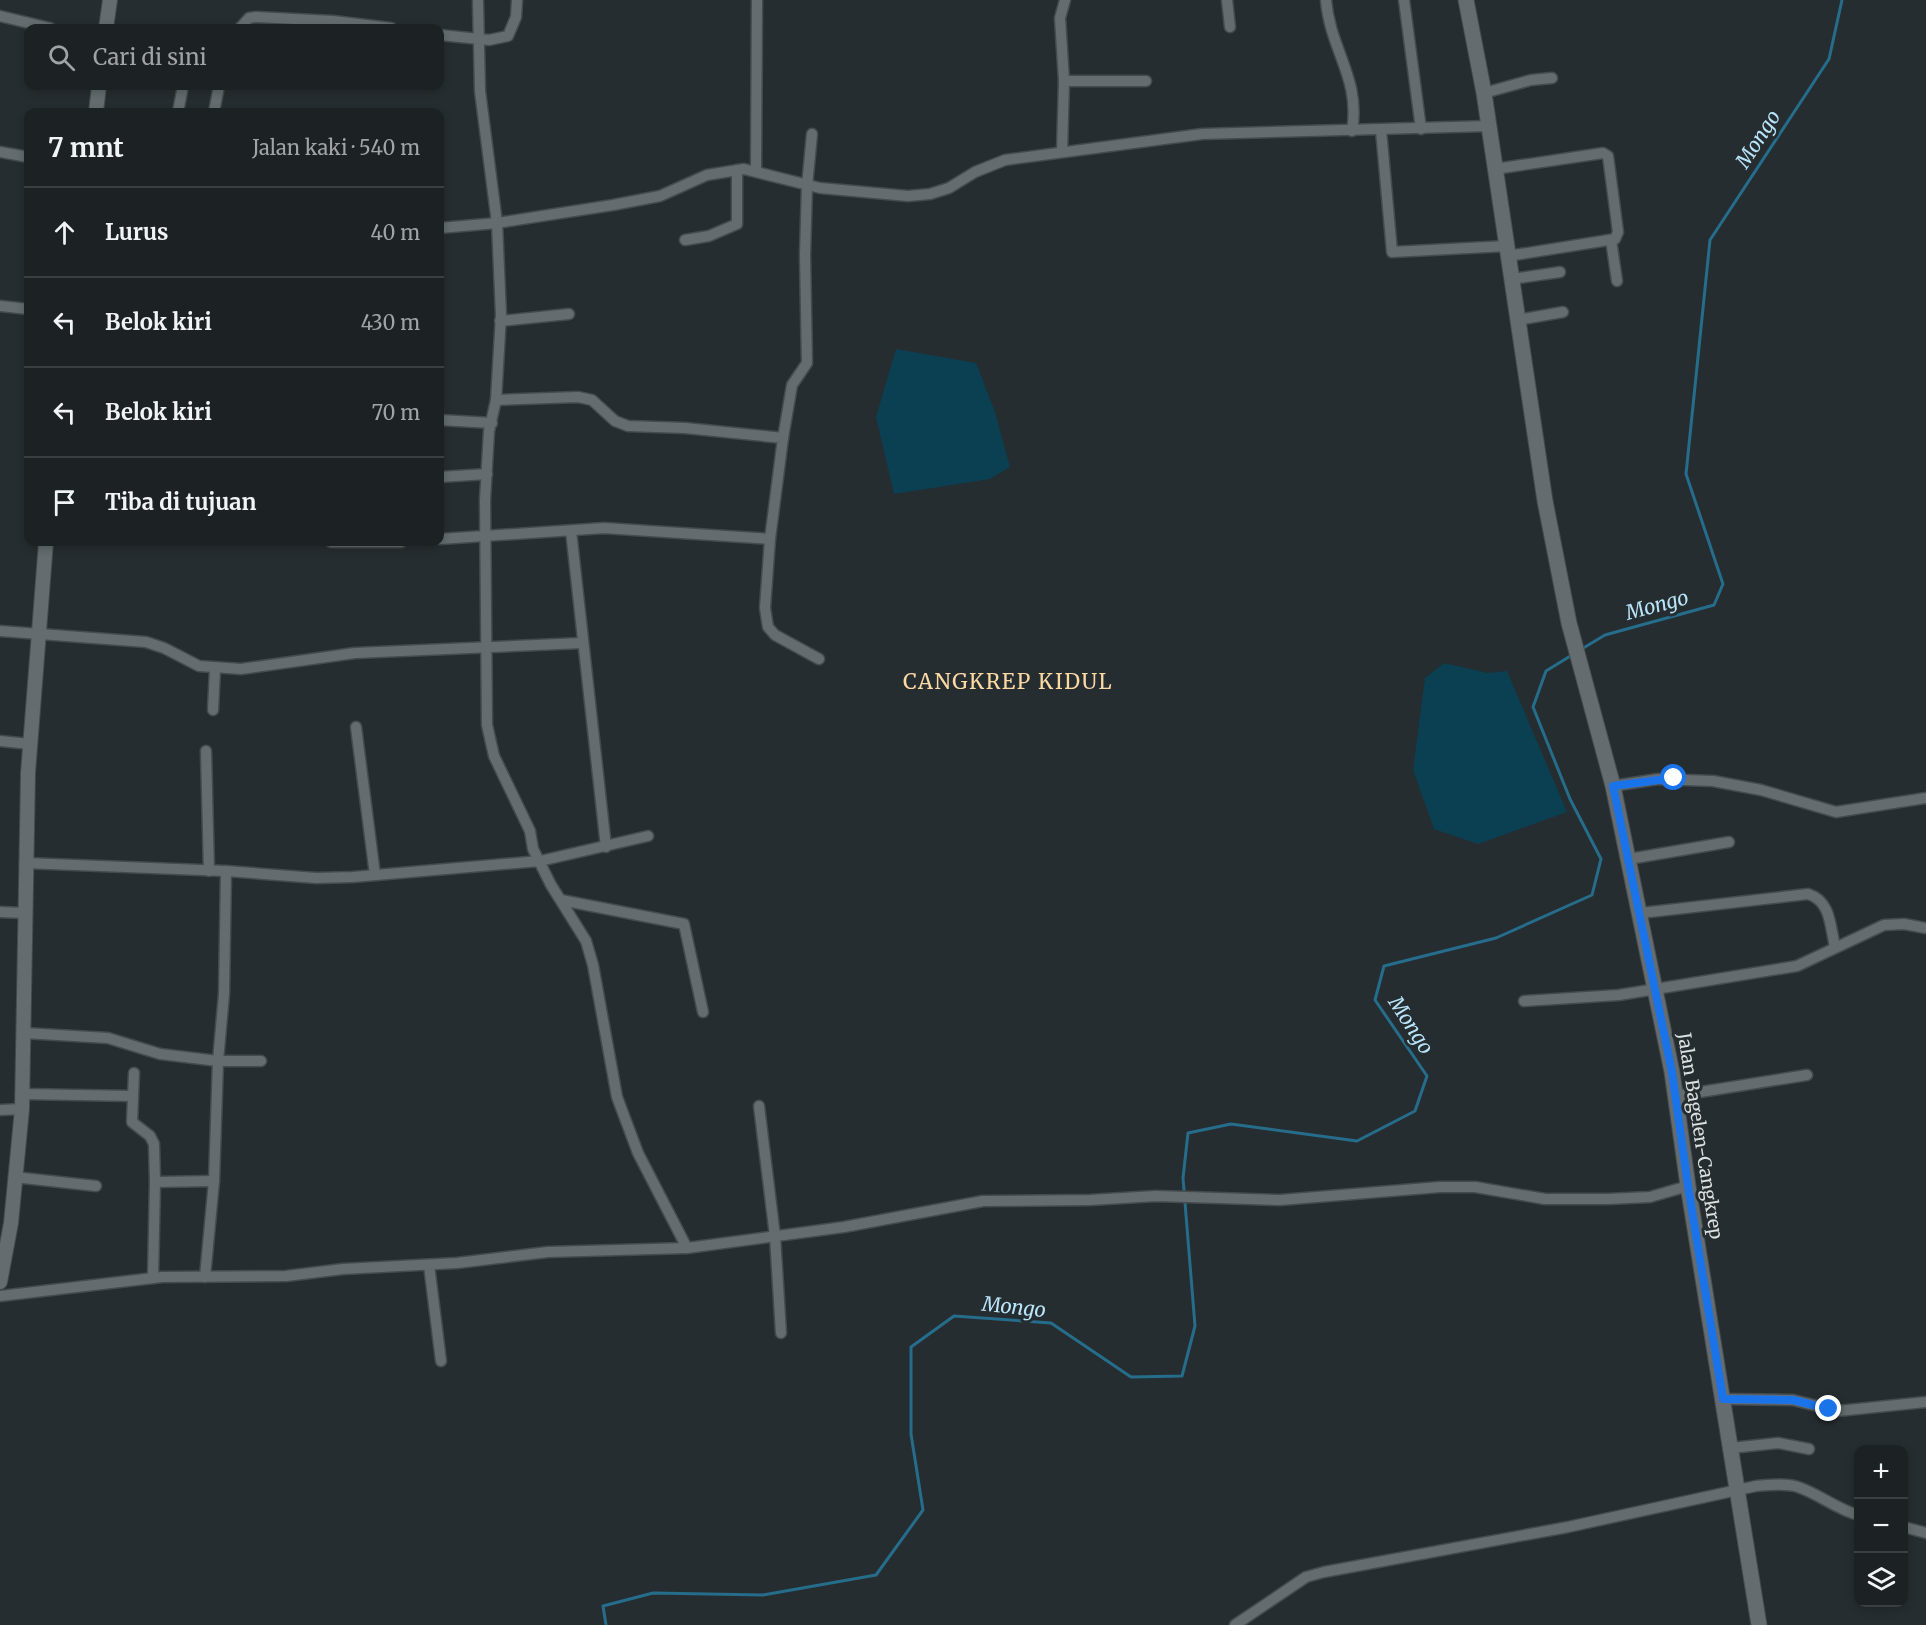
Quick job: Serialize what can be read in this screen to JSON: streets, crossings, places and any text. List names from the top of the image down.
{
  "streets": {
    "main road": ["Jalan Bagelen-Cangkrep"]
  },
  "districts": ["CANGKREP KIDUL"],
  "water": ["Mongo"],
  "page": {
    "search": "Cari di sini",
    "heading": ["7 mnt", "Jalan kaki · 540 m"],
    "list": [
      ["Lurus", "40 m"],
      ["Belok kiri", "430 m"],
      ["Belok kiri", "70 m"],
      "Tiba di tujuan"
    ],
    "map_buttons": ["+", "−"]
  }
}
